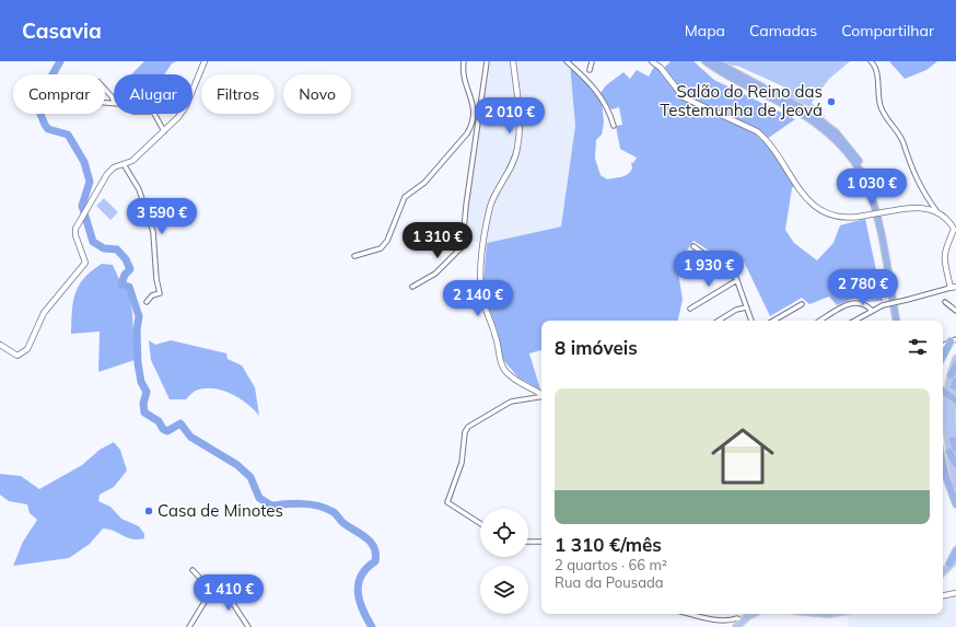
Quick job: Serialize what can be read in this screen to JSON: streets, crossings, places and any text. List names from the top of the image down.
{
  "places": ["Salão do Reino das Testemunha de Jeová", "Casa de Minotes"],
  "page": {
    "header": "Casavia",
    "nav": ["Mapa", "Camadas", "Compartilhar"],
    "chip": [
      "Comprar",
      "Alugar",
      "Filtros",
      "Novo"
    ],
    "price": [
      "2 010 €",
      "1 030 €",
      "3 590 €",
      "1 310 €",
      "1 930 €",
      "2 780 €",
      "2 140 €",
      "1 410 €"
    ],
    "heading": "8 imóveis",
    "list": [
      {
        "name": "1 310 €/mês",
        "note": "2 quartos · 66 m² · Rua da Pousada"
      }
    ]
  }
}
